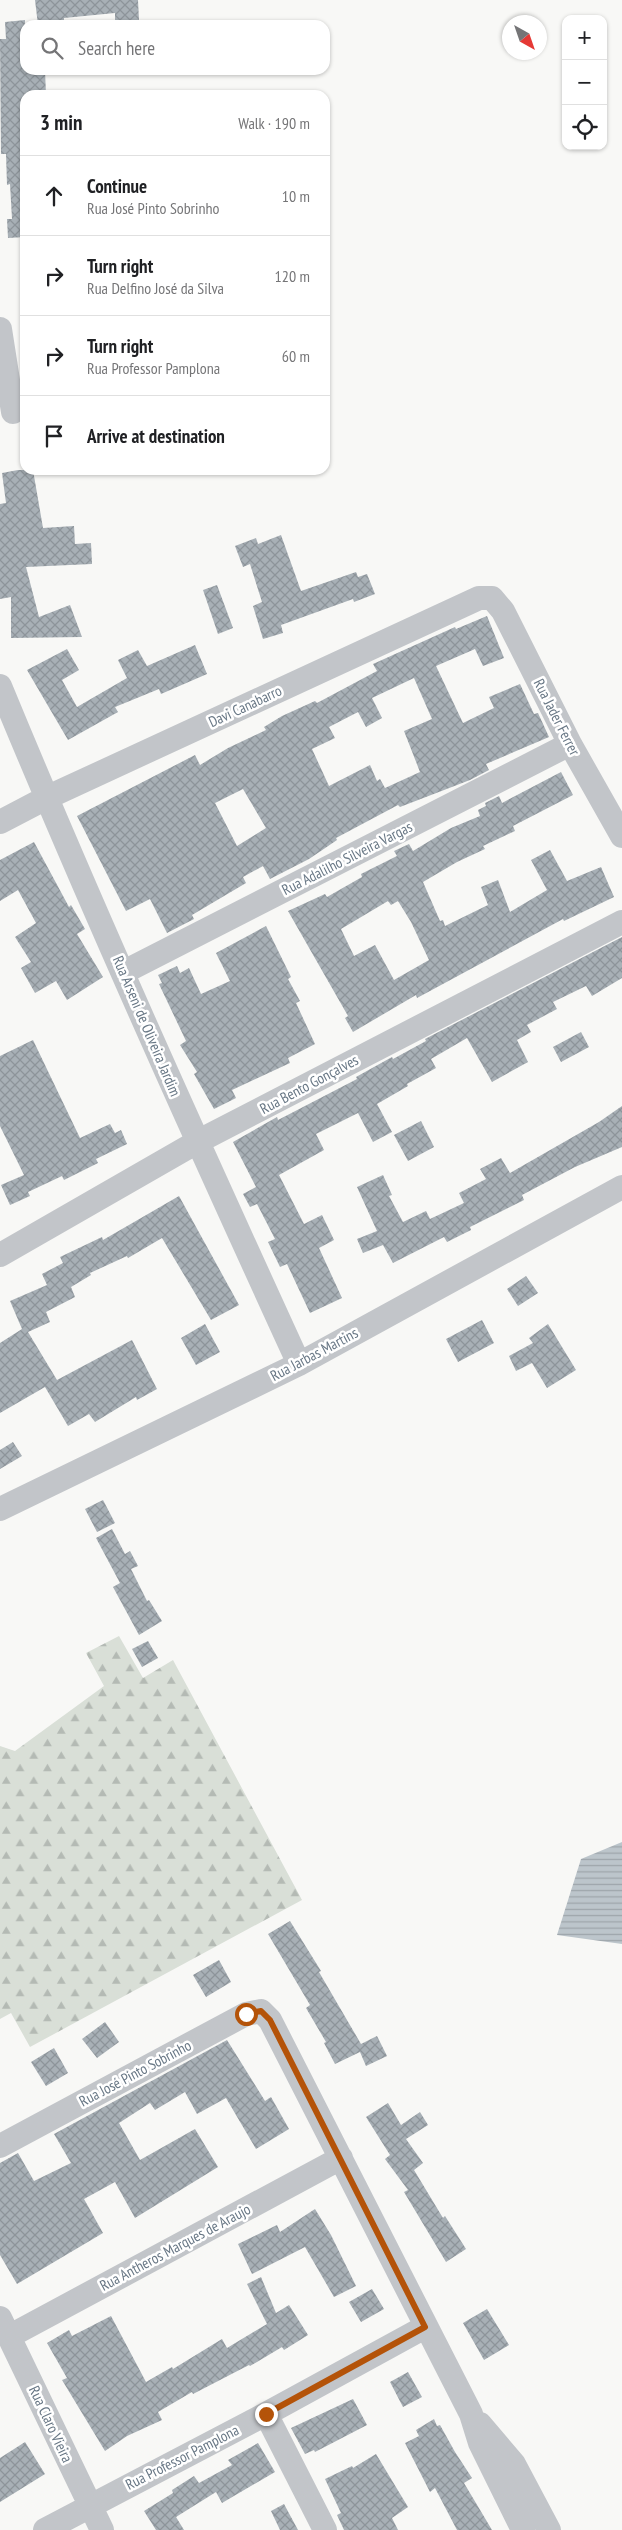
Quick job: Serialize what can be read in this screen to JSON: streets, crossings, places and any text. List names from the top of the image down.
{
  "streets": {
    "street": [
      "Davi Canabarro",
      "Rua Jader Ferrer",
      "Rua Adalilho Silveira Vargas",
      "Rua Arseni de Oliveira Jardim",
      "Rua Bento Gonçalves",
      "Rua Jarbas Martins",
      "Rua José Pinto Sobrinho",
      "Rua Antheros Marques de Araujo",
      "Rua Claro Vieira",
      "Rua Professor Pamplona"
    ]
  },
  "crossings": [
    ["Davi Canabarro", "Rua Jader Ferrer"],
    ["Davi Canabarro", "Rua Arseni de Oliveira Jardim"],
    ["Rua Jader Ferrer", "Rua Adalilho Silveira Vargas"],
    ["Rua Adalilho Silveira Vargas", "Rua Arseni de Oliveira Jardim"],
    ["Rua Arseni de Oliveira Jardim", "Rua Bento Gonçalves"],
    ["Rua Arseni de Oliveira Jardim", "Rua Jarbas Martins"],
    ["Rua José Pinto Sobrinho", "Rua Antheros Marques de Araujo"],
    ["Rua Antheros Marques de Araujo", "Rua Claro Vieira"],
    ["Rua Claro Vieira", "Rua Professor Pamplona"]
  ],
  "north": "bottom right",
  "page": {
    "map_buttons": ["+", "−"],
    "search": "Search here",
    "heading": ["3 min", "Walk · 190 m"],
    "list": [
      ["Continue", "Rua José Pinto Sobrinho", "10 m"],
      ["Turn right", "Rua Delfino José da Silva", "120 m"],
      ["Turn right", "Rua Professor Pamplona", "60 m"],
      "Arrive at destination"
    ]
  }
}
